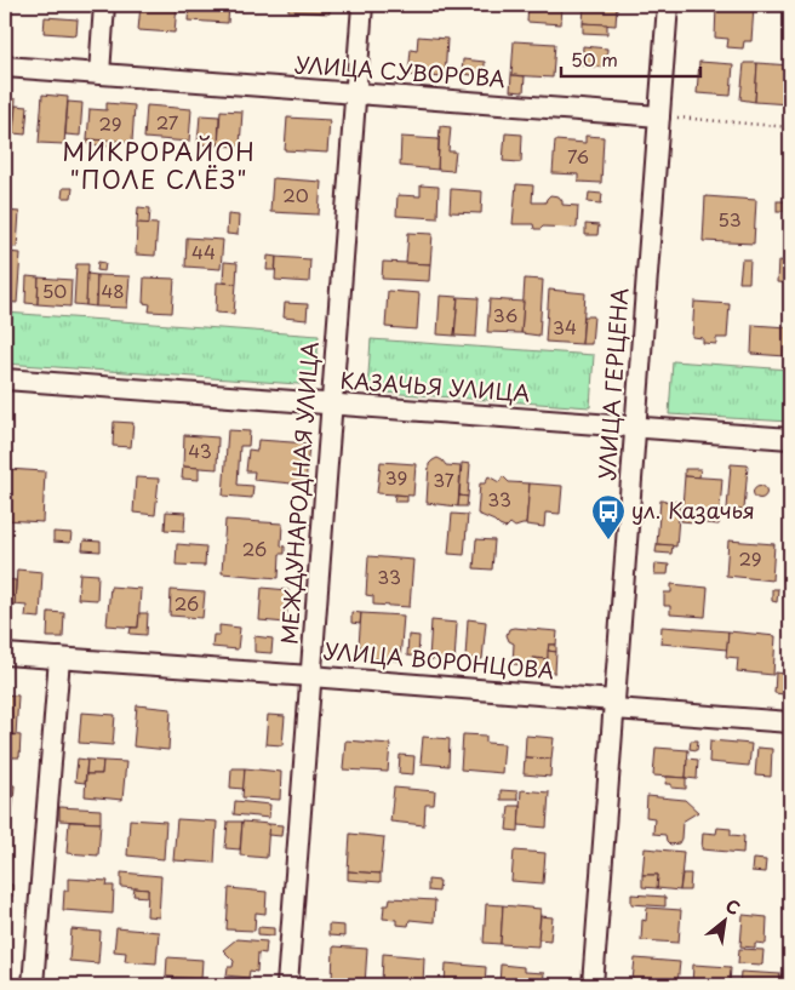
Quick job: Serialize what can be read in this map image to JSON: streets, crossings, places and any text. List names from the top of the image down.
{
  "streets": {
    "street": [
      "УЛИЦА СУВОРОВА",
      "УЛИЦА ГЕРЦЕНА",
      "КАЗАЧЬЯ УЛИЦА",
      "МЕЖДУНАРОДНАЯ УЛИЦА",
      "УЛИЦА ВОРОНЦОВА"
    ]
  },
  "crossings": [
    ["УЛИЦА СУВОРОВА", "УЛИЦА ГЕРЦЕНА"],
    ["УЛИЦА СУВОРОВА", "МЕЖДУНАРОДНАЯ УЛИЦА"],
    ["УЛИЦА ГЕРЦЕНА", "КАЗАЧЬЯ УЛИЦА"],
    ["УЛИЦА ГЕРЦЕНА", "УЛИЦА ВОРОНЦОВА"],
    ["КАЗАЧЬЯ УЛИЦА", "МЕЖДУНАРОДНАЯ УЛИЦА"],
    ["МЕЖДУНАРОДНАЯ УЛИЦА", "УЛИЦА ВОРОНЦОВА"]
  ],
  "districts": ["МИКРОРАЙОН \"ПОЛЕ СЛЁЗ\""],
  "places": {
    "bus stop": ["ул. Казачья"]
  },
  "house_numbers": [
    "27",
    "29",
    "76",
    "20",
    "53",
    "44",
    "50",
    "48",
    "36",
    "34",
    "43",
    "39",
    "37",
    "33",
    "26",
    "29",
    "33",
    "26"
  ],
  "scale_bar": "50 m",
  "north": "top right"
}
